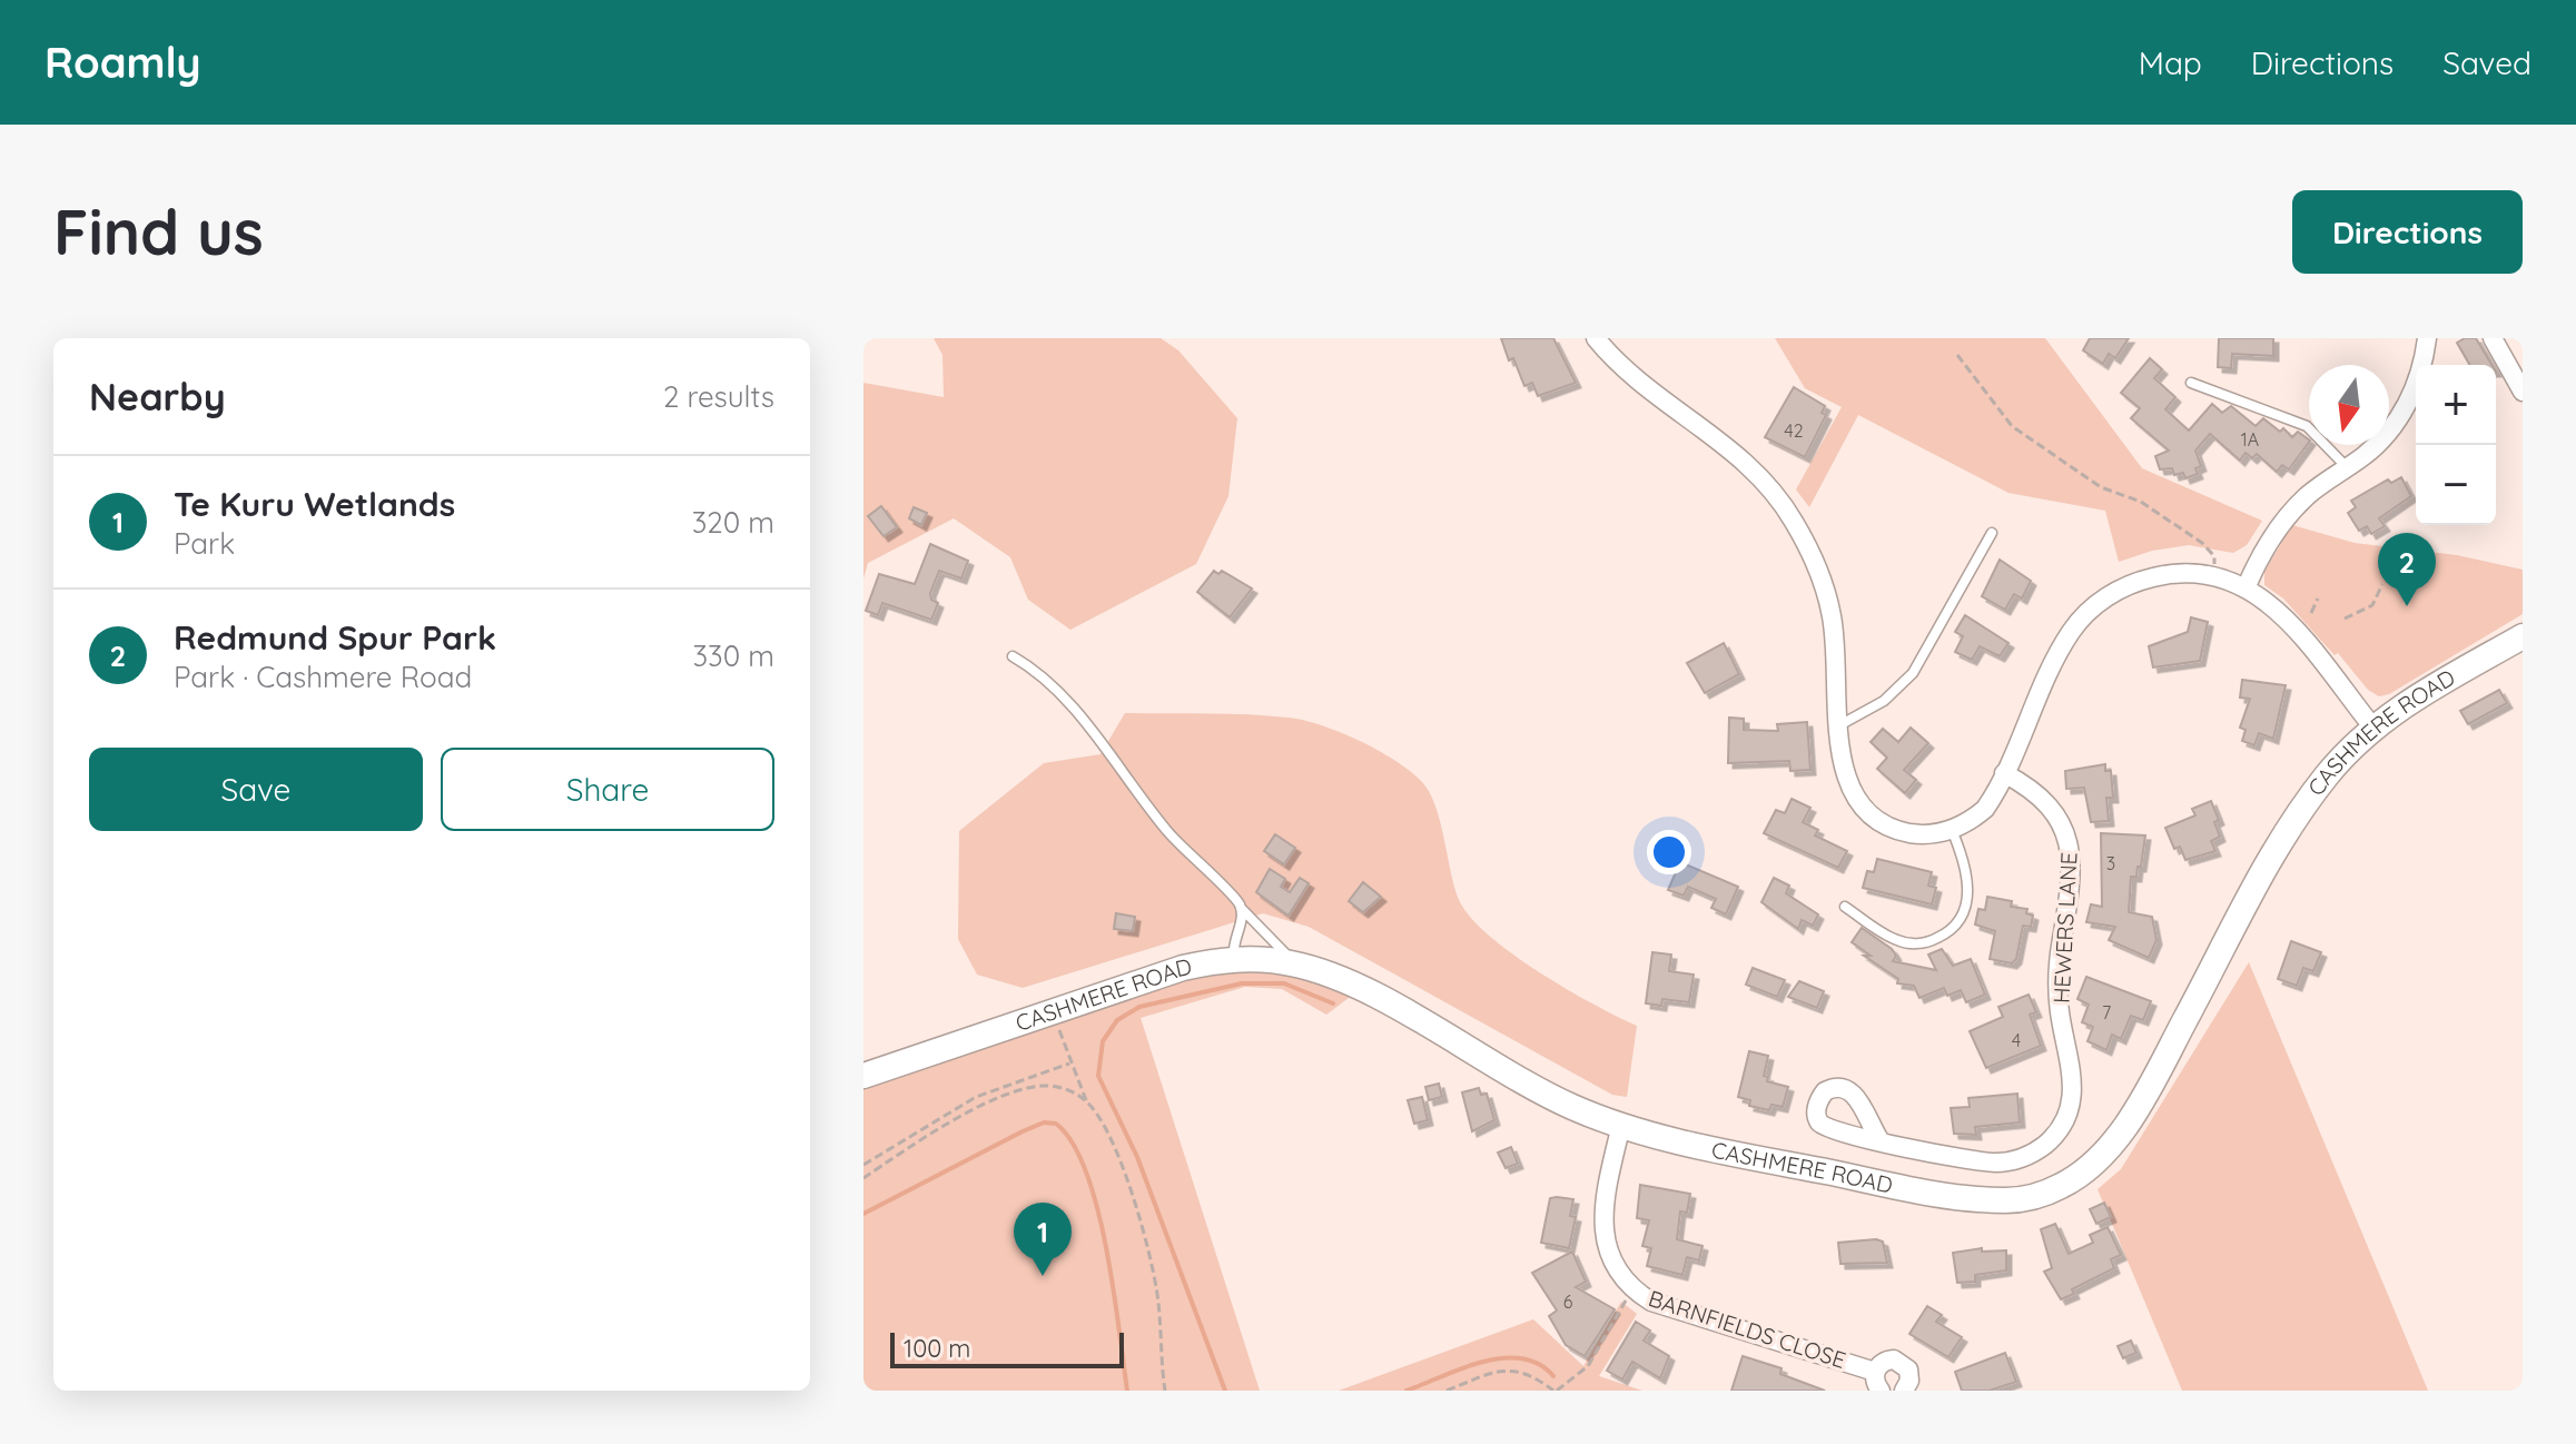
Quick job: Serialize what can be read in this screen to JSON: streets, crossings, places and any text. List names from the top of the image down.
{
  "streets": {
    "street": ["CASHMERE ROAD", "HEWERS LANE", "BARNFIELDS CLOSE"]
  },
  "crossings": [
    ["CASHMERE ROAD", "BARNFIELDS CLOSE"]
  ],
  "house_numbers": [
    "42",
    "1A",
    "3",
    "7",
    "4",
    "6"
  ],
  "scale_bar": "100 m",
  "north": "bottom",
  "page": {
    "header": "Roamly",
    "nav": ["Map", "Directions", "Saved"],
    "buttons": [
      "Directions",
      ["Save", "Share"]
    ],
    "title": "Find us",
    "heading": ["Nearby", "2 results"],
    "map_buttons": ["+", "−"],
    "list": [
      {
        "mark": "1",
        "name": "Te Kuru Wetlands",
        "note": "Park",
        "value": "320 m"
      },
      {
        "mark": "2",
        "name": "Redmund Spur Park",
        "note": "Park · Cashmere Road",
        "value": "330 m"
      }
    ],
    "pins": ["2", "1"],
    "scale": "100 m"
  }
}
